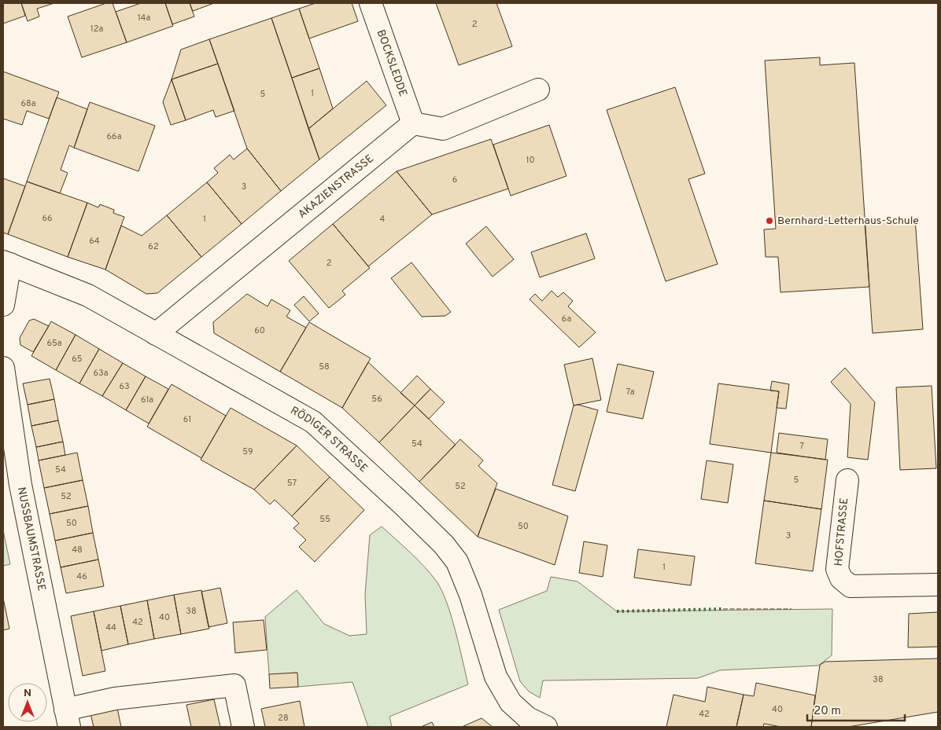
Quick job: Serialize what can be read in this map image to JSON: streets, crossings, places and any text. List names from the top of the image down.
{
  "streets": {
    "street": [
      "BOCKSLEDDE",
      "AKAZIENSTRASSE",
      "RÖDIGER STRASSE",
      "HOFSTRASSE",
      "NUSSBAUMSTRASSE"
    ]
  },
  "crossings": [
    ["BOCKSLEDDE", "AKAZIENSTRASSE"],
    ["AKAZIENSTRASSE", "RÖDIGER STRASSE"]
  ],
  "places": ["Bernhard-Letterhaus-Schule"],
  "house_numbers": [
    "14a",
    "2",
    "12a",
    "1",
    "5",
    "68a",
    "66a",
    "10",
    "6",
    "3",
    "66",
    "1",
    "4",
    "64",
    "62",
    "2",
    "6a",
    "60",
    "65a",
    "65",
    "58",
    "63a",
    "63",
    "7a",
    "56",
    "61a",
    "61",
    "54",
    "7",
    "59",
    "54",
    "5",
    "57",
    "52",
    "52",
    "55",
    "50",
    "50",
    "3",
    "48",
    "1",
    "46",
    "38",
    "40",
    "42",
    "44",
    "38",
    "40",
    "42",
    "28"
  ],
  "scale_bar": "20 m",
  "north": "top"
}
